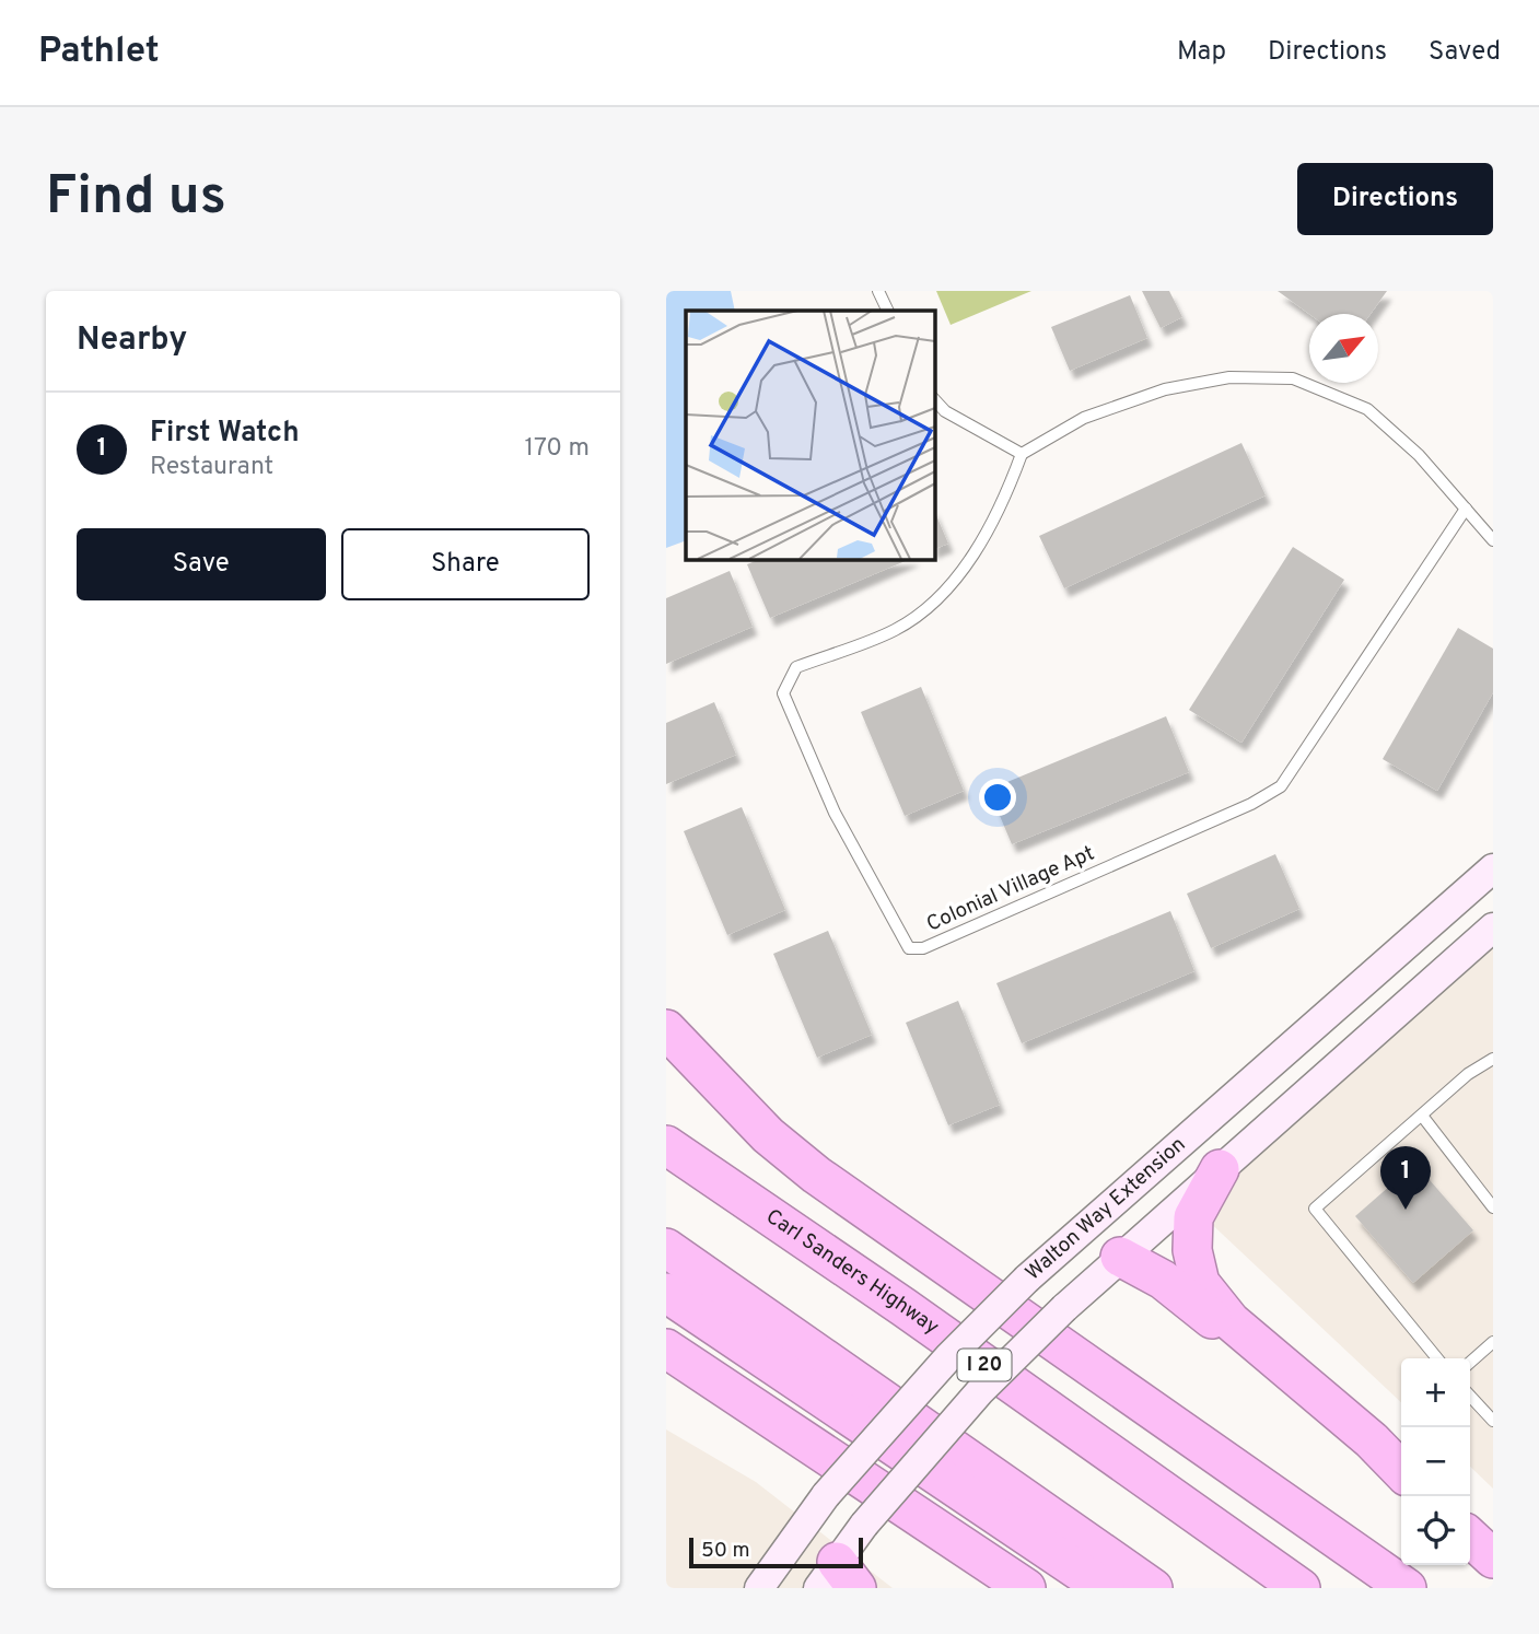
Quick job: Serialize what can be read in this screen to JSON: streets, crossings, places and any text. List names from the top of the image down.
{
  "streets": {
    "highway": ["Carl Sanders Highway", "I 20"],
    "main road": ["Walton Way Extension"],
    "lane": ["Colonial Village Apt"]
  },
  "scale_bar": "50 m",
  "north": "top right",
  "page": {
    "header": "Pathlet",
    "nav": ["Map", "Directions", "Saved"],
    "buttons": [
      "Directions",
      ["Save", "Share"]
    ],
    "title": "Find us",
    "heading": "Nearby",
    "list": [
      {
        "mark": "1",
        "name": "First Watch",
        "note": "Restaurant",
        "value": "170 m"
      }
    ],
    "pins": "1",
    "map_buttons": ["+", "−"],
    "scale": "50 m"
  }
}
